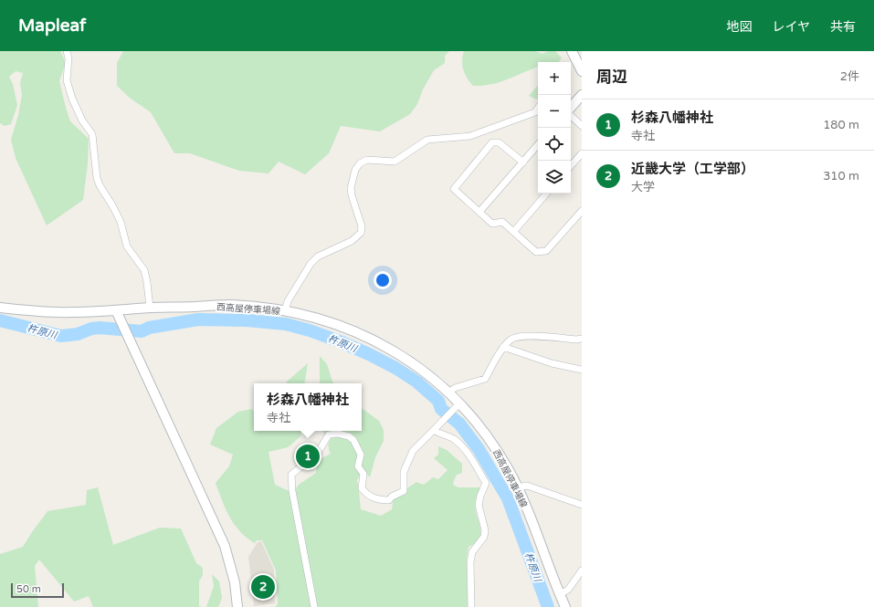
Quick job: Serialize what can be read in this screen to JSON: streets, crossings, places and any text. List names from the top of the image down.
{
  "streets": {
    "main road": ["西高屋停車場線"]
  },
  "water": ["杵原川"],
  "scale_bar": "50 m",
  "page": {
    "header": "Mapleaf",
    "nav": ["地図", "レイヤ", "共有"],
    "heading": ["周辺", "2件"],
    "map_buttons": ["+", "−"],
    "list": [
      {
        "mark": "1",
        "name": "杉森八幡神社",
        "note": "寺社",
        "value": "180 m"
      },
      {
        "mark": "2",
        "name": "近畿大学（工学部）",
        "note": "大学",
        "value": "310 m"
      }
    ],
    "popup": ["杉森八幡神社", "寺社"],
    "pins": ["1", "2"],
    "scale": "50 m"
  }
}
